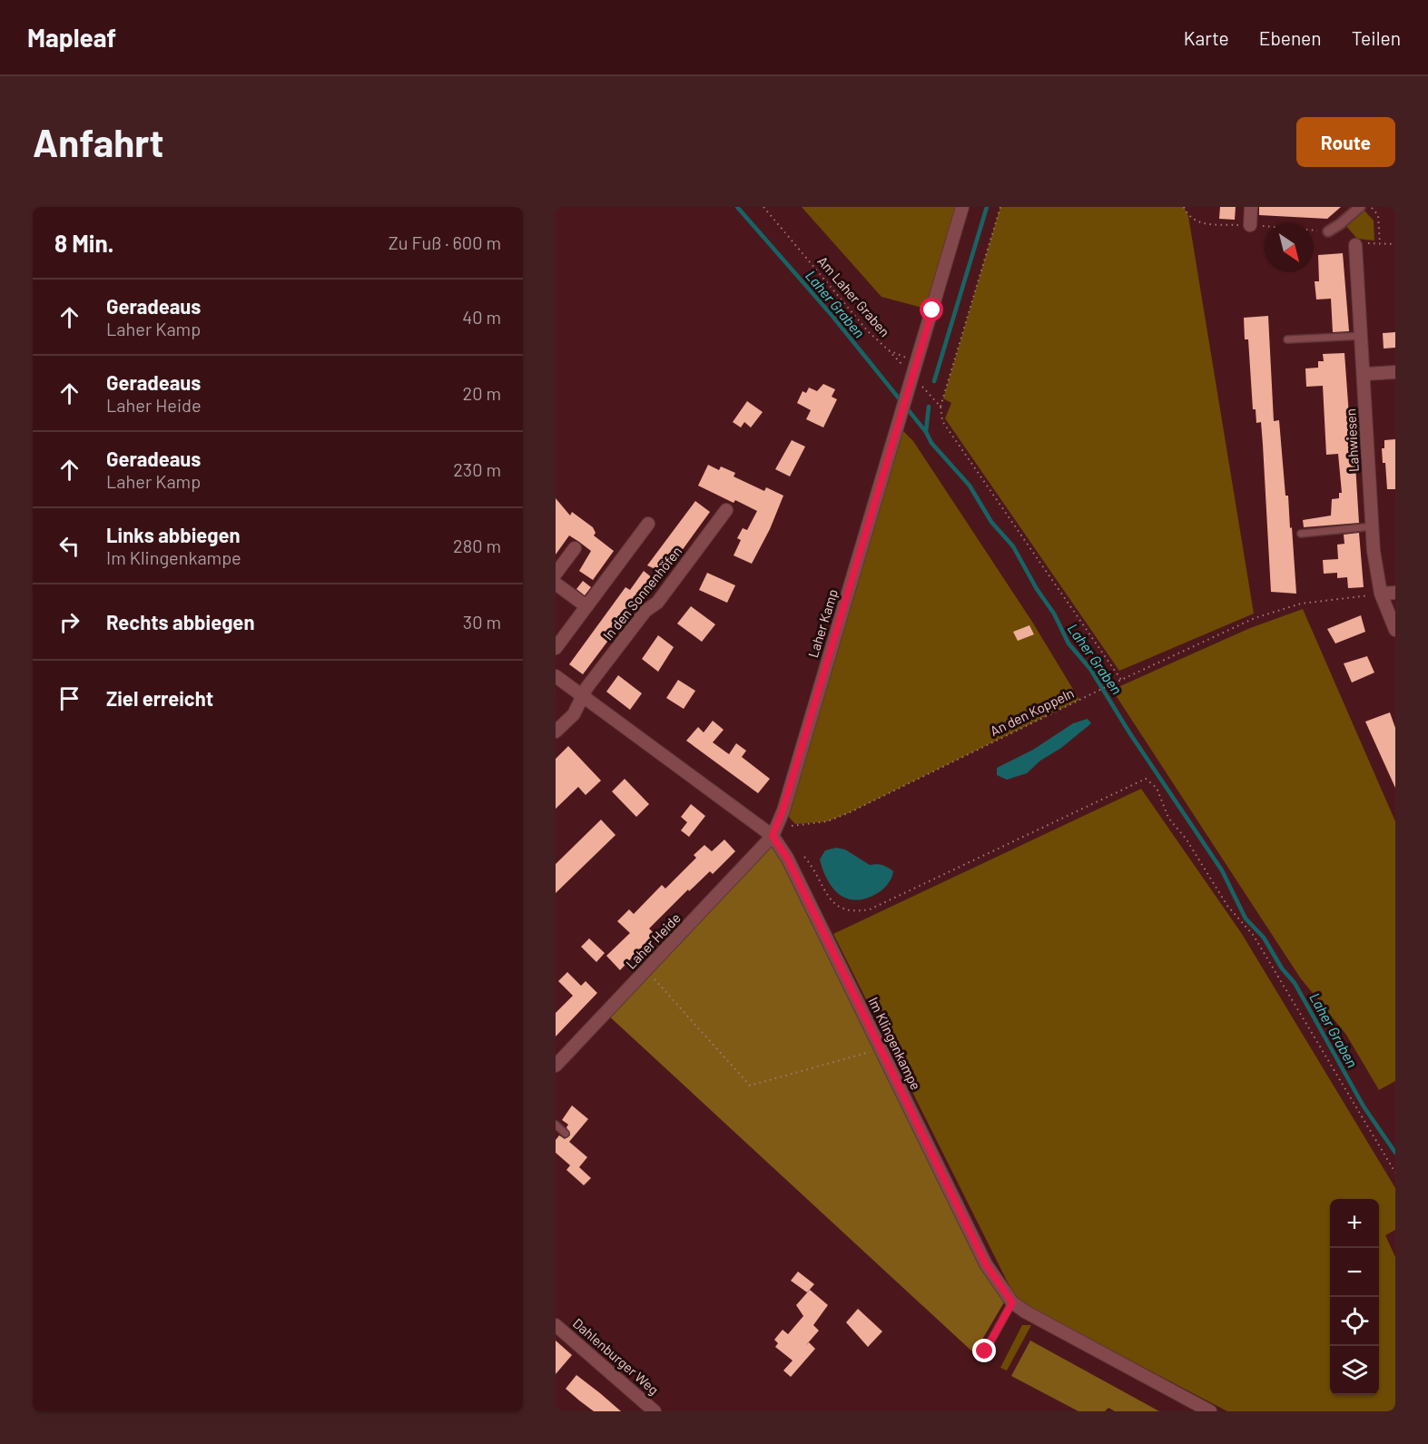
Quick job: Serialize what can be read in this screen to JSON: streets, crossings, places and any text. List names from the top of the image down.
{
  "streets": {
    "street": [
      "Lahwiesen",
      "In den Sonnenhöfen",
      "Laher Kamp",
      "Laher Heide",
      "Im Klingenkampe",
      "Dahlenburger Weg"
    ],
    "path": ["Am Laher Graben", "An den Koppeln"]
  },
  "crossings": [
    ["Lahwiesen", "An den Koppeln"],
    ["In den Sonnenhöfen", "Im Klingenkampe"],
    ["Laher Kamp", "An den Koppeln"],
    ["Laher Kamp", "Laher Heide"],
    ["Laher Kamp", "Im Klingenkampe"],
    ["An den Koppeln", "Laher Heide"],
    ["An den Koppeln", "Im Klingenkampe"],
    ["Laher Heide", "Im Klingenkampe"]
  ],
  "water": ["Laher Graben"],
  "north": "bottom right",
  "page": {
    "header": "Mapleaf",
    "nav": ["Karte", "Ebenen", "Teilen"],
    "buttons": "Route",
    "title": "Anfahrt",
    "heading": ["8 Min.", "Zu Fuß · 600 m"],
    "list": [
      ["Geradeaus", "Laher Kamp", "40 m"],
      ["Geradeaus", "Laher Heide", "20 m"],
      ["Geradeaus", "Laher Kamp", "230 m"],
      ["Links abbiegen", "Im Klingenkampe", "280 m"],
      ["Rechts abbiegen", "30 m"],
      "Ziel erreicht"
    ],
    "map_buttons": ["+", "−"]
  }
}
